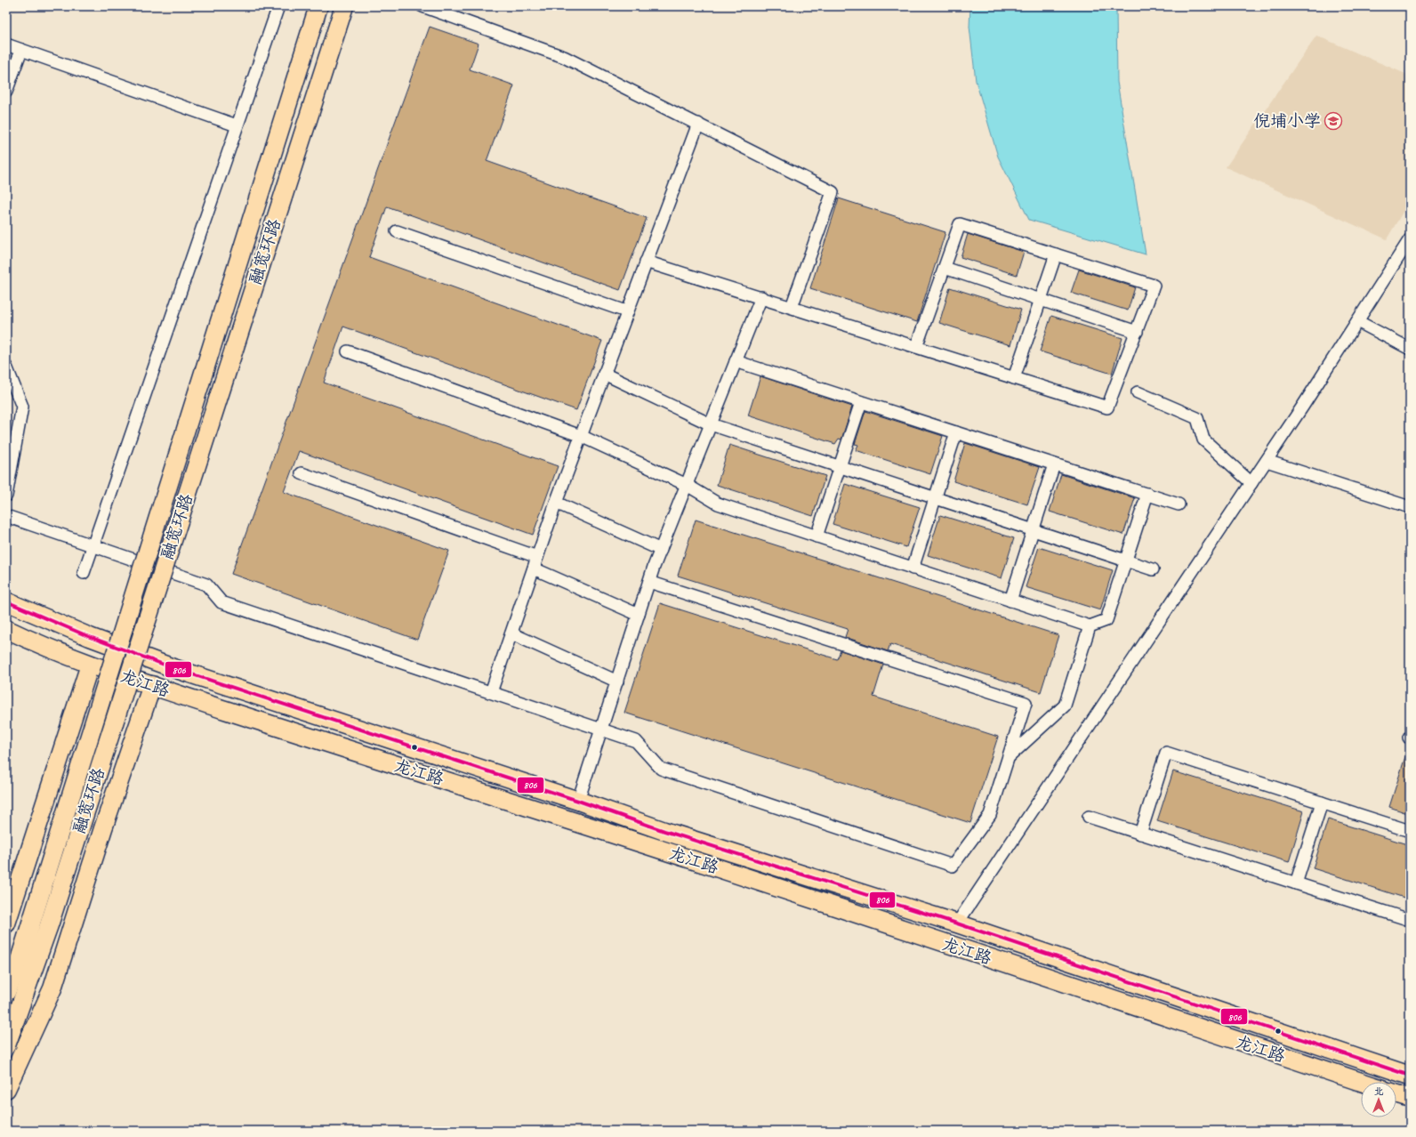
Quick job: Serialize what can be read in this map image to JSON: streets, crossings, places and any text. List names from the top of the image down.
{
  "streets": {
    "main road": ["融宽环路", "龙江路"]
  },
  "places": {
    "school or university": ["倪埔小学"]
  },
  "lines": ["transit line 806"],
  "north": "top"
}
